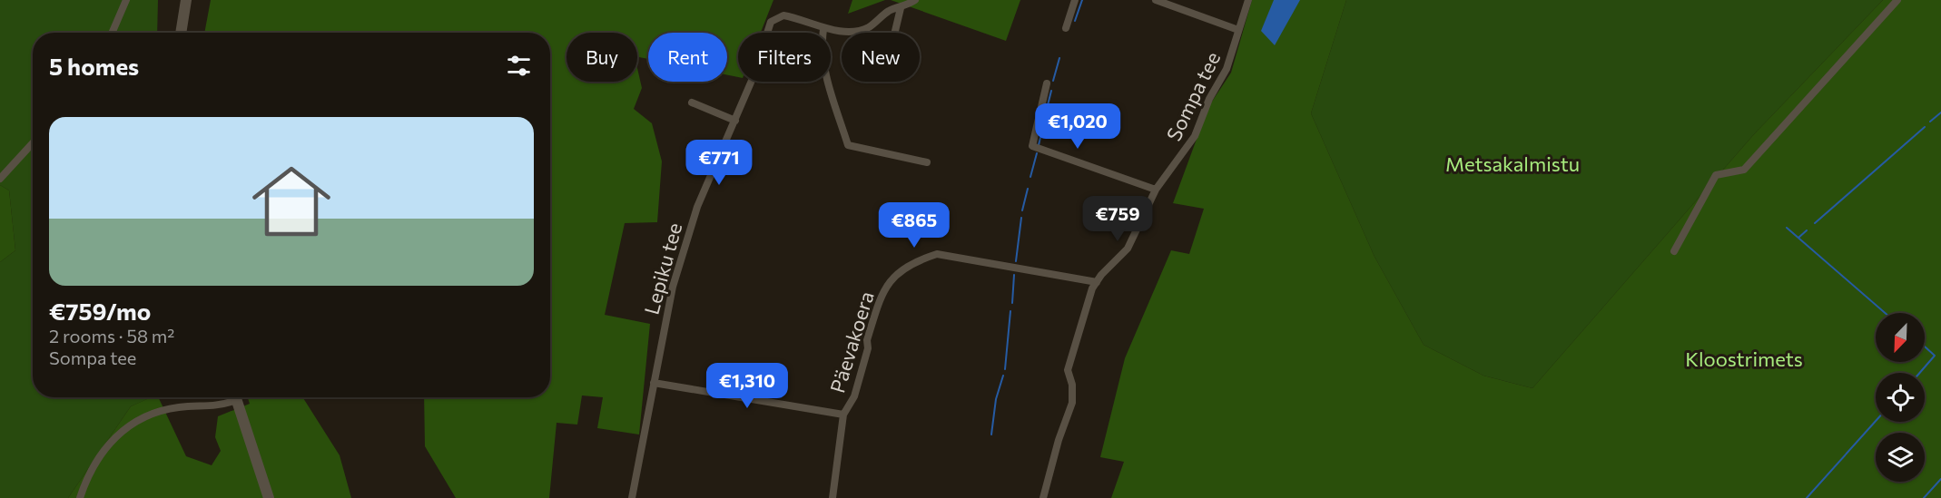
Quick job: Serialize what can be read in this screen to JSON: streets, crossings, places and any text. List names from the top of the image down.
{
  "streets": {
    "street": ["Sompa tee", "Lepiku tee", "Päevakoera"]
  },
  "crossings": [
    ["Sompa tee", "Päevakoera"]
  ],
  "parks": ["Metsakalmistu", "Kloostrimets"],
  "north": "bottom left",
  "page": {
    "chip": [
      "Buy",
      "Rent",
      "Filters",
      "New"
    ],
    "heading": "5 homes",
    "list": [
      {
        "name": "€759/mo",
        "note": "2 rooms · 58 m² · Sompa tee"
      }
    ],
    "price": [
      "€1,020",
      "€771",
      "€759",
      "€865",
      "€1,310"
    ]
  }
}
